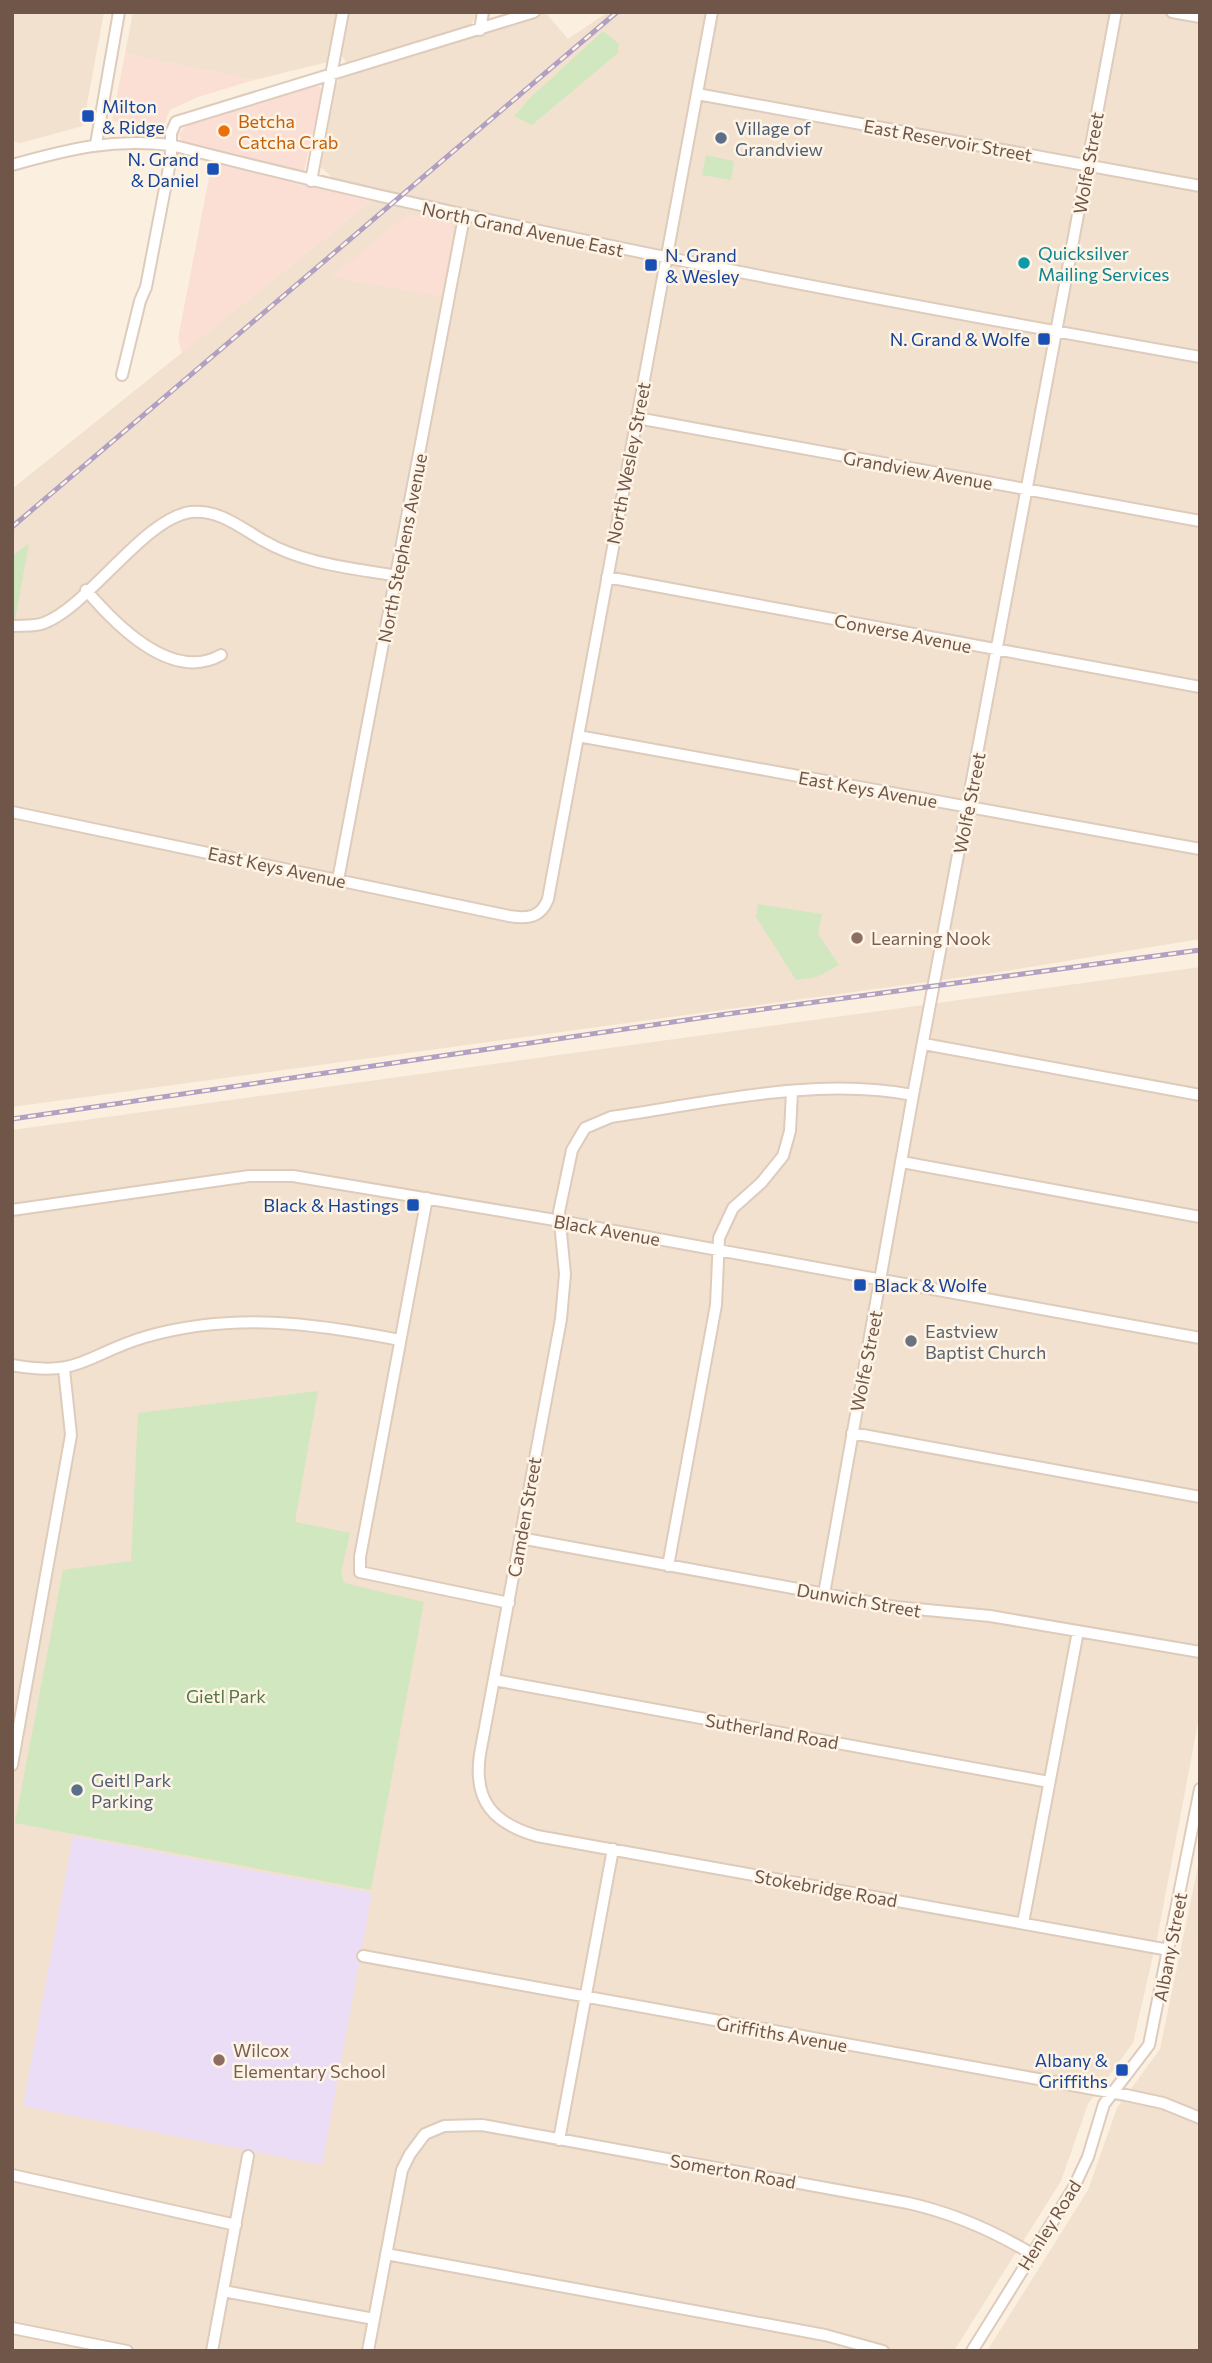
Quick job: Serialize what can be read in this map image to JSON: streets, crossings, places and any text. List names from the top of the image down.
{
  "streets": {
    "street": [
      "East Reservoir Street",
      "Wolfe Street",
      "North Grand Avenue East",
      "North Wesley Street",
      "Grandview Avenue",
      "North Stephens Avenue",
      "Converse Avenue",
      "East Keys Avenue",
      "Black Avenue",
      "Camden Street",
      "Dunwich Street",
      "Sutherland Road",
      "Stokebridge Road",
      "Albany Street",
      "Griffiths Avenue",
      "Somerton Road",
      "Henley Road"
    ]
  },
  "crossings": [
    ["East Reservoir Street", "Wolfe Street"],
    ["East Reservoir Street", "North Wesley Street"],
    ["Wolfe Street", "North Grand Avenue East"],
    ["Wolfe Street", "Grandview Avenue"],
    ["Wolfe Street", "Converse Avenue"],
    ["Wolfe Street", "East Keys Avenue"],
    ["Wolfe Street", "Black Avenue"],
    ["Wolfe Street", "Camden Street"],
    ["Wolfe Street", "Dunwich Street"],
    ["North Grand Avenue East", "North Wesley Street"],
    ["North Grand Avenue East", "North Stephens Avenue"],
    ["North Wesley Street", "Grandview Avenue"],
    ["North Wesley Street", "Converse Avenue"],
    ["North Wesley Street", "East Keys Avenue"],
    ["North Stephens Avenue", "East Keys Avenue"],
    ["Black Avenue", "Camden Street"],
    ["Camden Street", "Dunwich Street"],
    ["Camden Street", "Sutherland Road"],
    ["Camden Street", "Stokebridge Road"],
    ["Stokebridge Road", "Albany Street"],
    ["Albany Street", "Griffiths Avenue"],
    ["Albany Street", "Henley Road"],
    ["Griffiths Avenue", "Henley Road"],
    ["Somerton Road", "Henley Road"]
  ],
  "parks": ["Gietl Park"],
  "places": {
    "transit": [
      "Milton & Ridge",
      "N. Grand & Daniel",
      "N. Grand & Wesley",
      "N. Grand & Wolfe",
      "Black & Hastings",
      "Black & Wolfe",
      "Albany & Griffiths"
    ],
    "other": [
      "Betcha Catcha Crab",
      "Village of Grandview",
      "Quicksilver Mailing Services",
      "Learning Nook",
      "Eastview Baptist Church",
      "Geitl Park Parking",
      "Wilcox Elementary School"
    ]
  }
}
